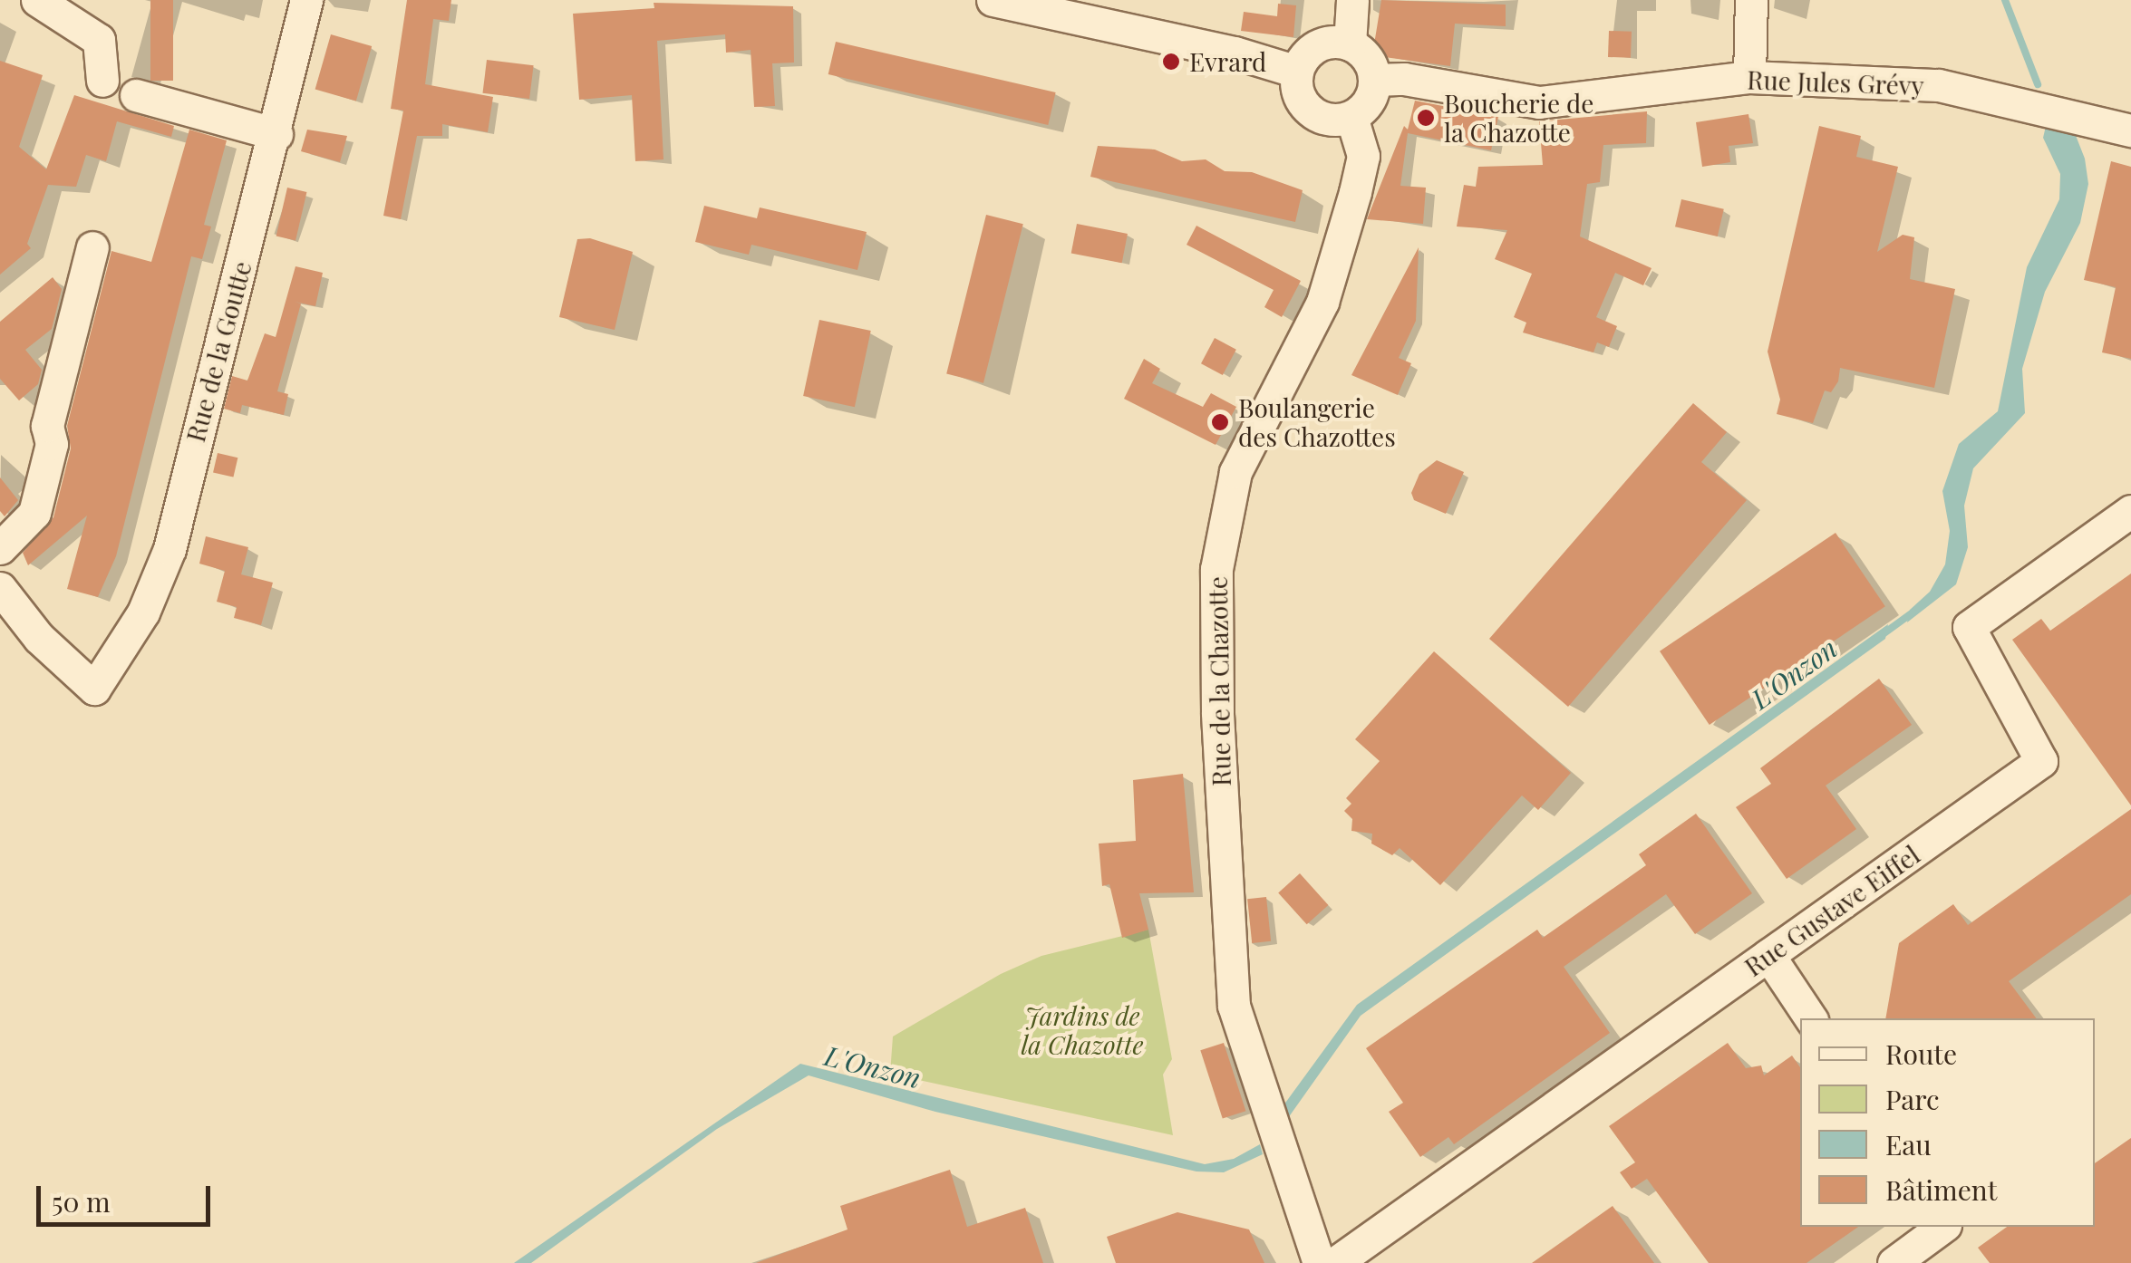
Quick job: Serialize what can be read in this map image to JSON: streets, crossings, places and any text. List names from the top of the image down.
{
  "streets": {
    "street": [
      "Rue Jules Grévy",
      "Rue de la Goutte",
      "Rue de la Chazotte",
      "Rue Gustave Eiffel"
    ]
  },
  "crossings": [
    ["Rue Jules Grévy", "Rue de la Chazotte"]
  ],
  "water": ["L'Onzon"],
  "parks": ["Jardins de la Chazotte"],
  "places": ["Evrard", "Boucherie de la Chazotte", "Boulangerie des Chazottes"],
  "legend": [
    "Route",
    "Parc",
    "Eau",
    "Bâtiment"
  ],
  "scale_bar": "50 m"
}
